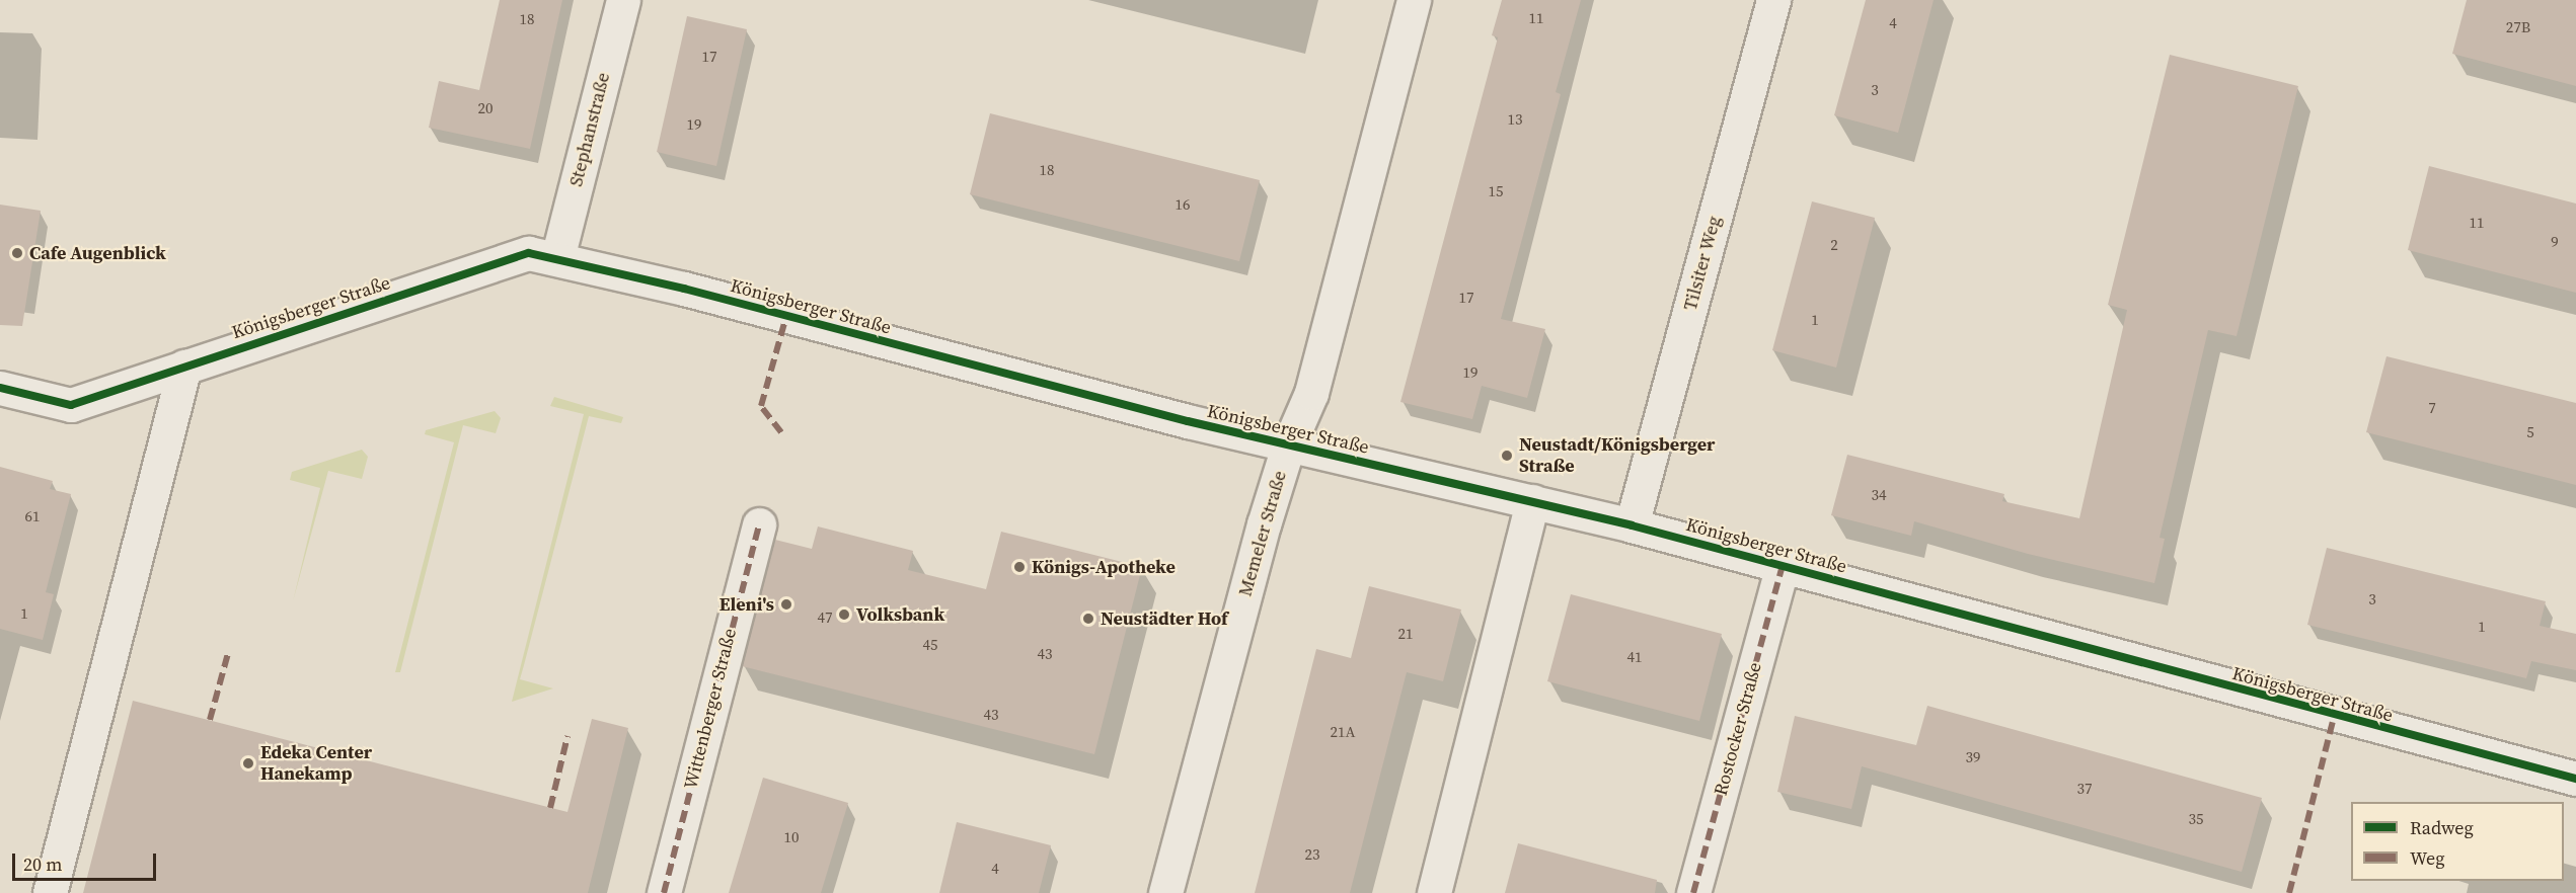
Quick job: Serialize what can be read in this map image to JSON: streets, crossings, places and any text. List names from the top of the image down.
{
  "streets": {
    "street": [
      "Stephanstraße",
      "Tilsiter Weg",
      "Königsberger Straße",
      "Memeler Straße",
      "Wittenberger Straße",
      "Rostocker Straße"
    ]
  },
  "crossings": [
    ["Stephanstraße", "Königsberger Straße"],
    ["Tilsiter Weg", "Königsberger Straße"],
    ["Königsberger Straße", "Memeler Straße"],
    ["Königsberger Straße", "Rostocker Straße"]
  ],
  "places": [
    "Cafe Augenblick",
    "Neustadt/Königsberger Straße",
    "Königs-Apotheke",
    "Eleni's",
    "Volksbank",
    "Neustädter Hof",
    "Edeka Center Hanekamp"
  ],
  "house_numbers": [
    "11",
    "18",
    "4",
    "27B",
    "17",
    "3",
    "20",
    "13",
    "19",
    "18",
    "15",
    "16",
    "11",
    "9",
    "2",
    "17",
    "1",
    "19",
    "7",
    "5",
    "34",
    "61",
    "3",
    "1",
    "47",
    "1",
    "21",
    "45",
    "43",
    "41",
    "43",
    "21A",
    "39",
    "37",
    "35",
    "10",
    "23",
    "4"
  ],
  "legend": ["Radweg", "Weg"],
  "scale_bar": "20 m"
}
